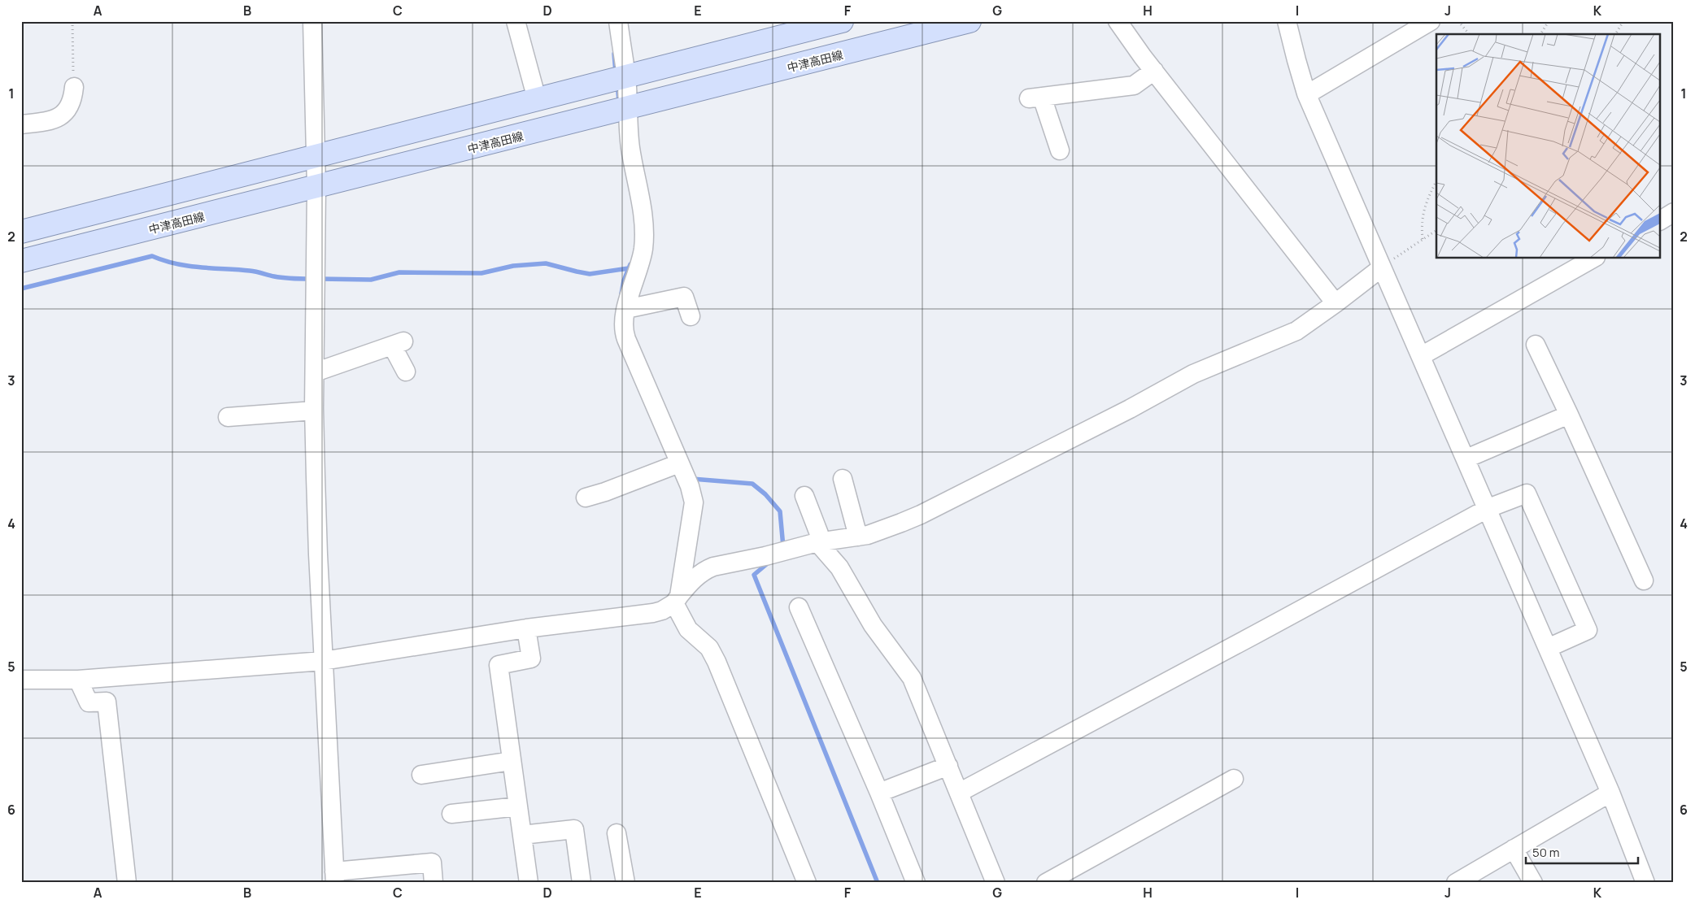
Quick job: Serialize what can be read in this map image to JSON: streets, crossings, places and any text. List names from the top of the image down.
{
  "streets": {
    "main road": ["中津高田線"]
  },
  "scale_bar": "50 m",
  "grid": {
    "columns": [
      "A",
      "B",
      "C",
      "D",
      "E",
      "F",
      "G",
      "H",
      "I",
      "J",
      "K"
    ],
    "rows": [
      "1",
      "2",
      "3",
      "4",
      "5",
      "6"
    ]
  }
}
